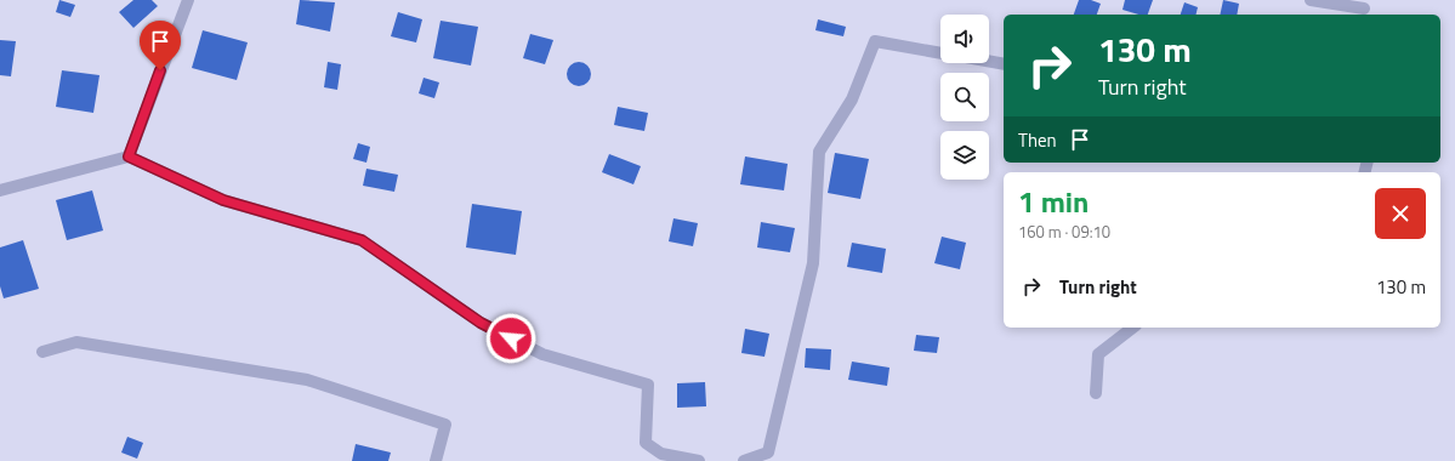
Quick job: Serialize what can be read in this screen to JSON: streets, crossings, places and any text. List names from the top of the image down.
{
  "page": {
    "turn": ["130 m", "Turn right"],
    "then": "Then",
    "heading": ["1 min", "160 m · 09:10"],
    "list": [
      {
        "name": "Turn right",
        "value": "130 m"
      }
    ]
  }
}
